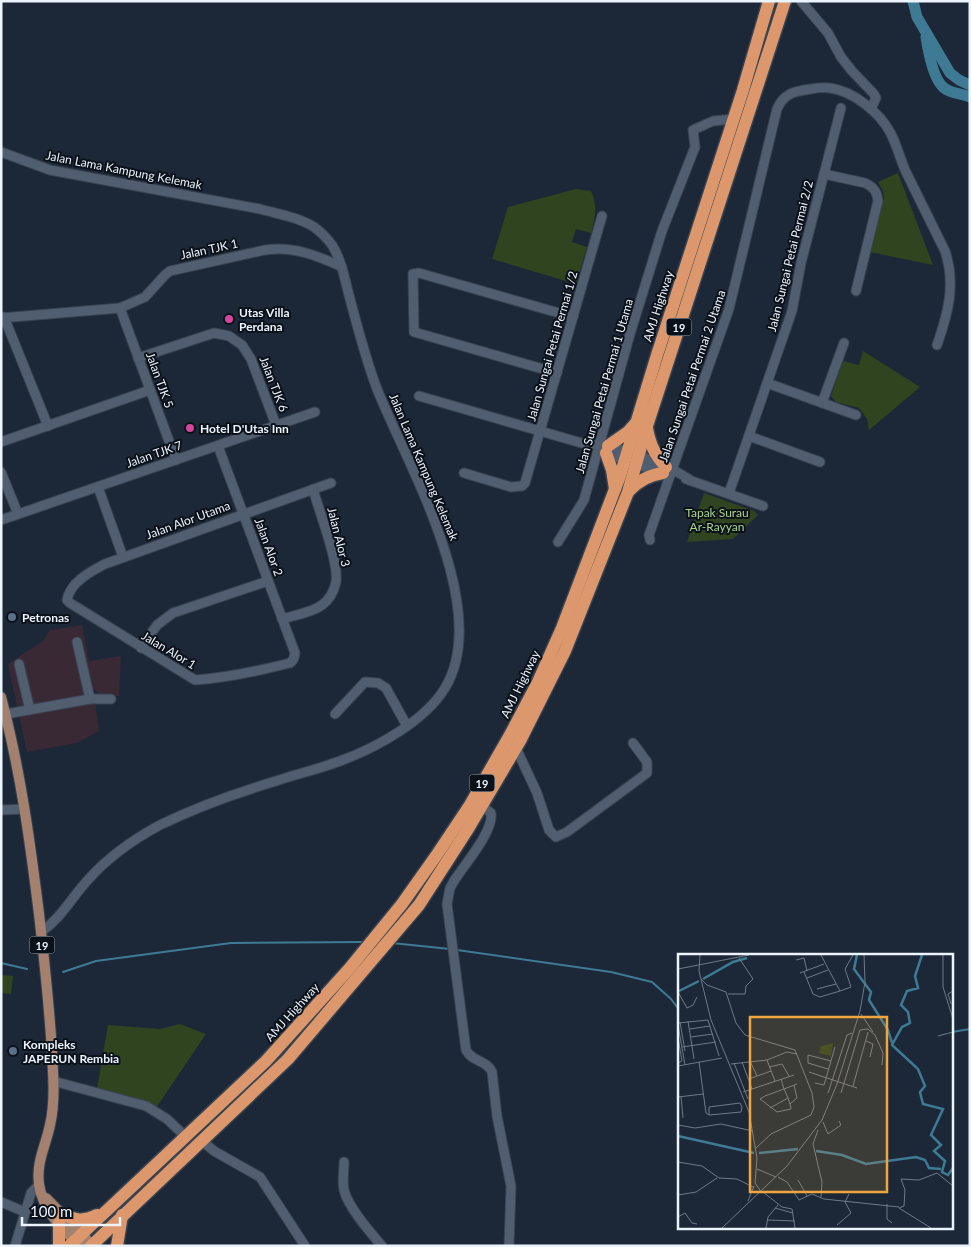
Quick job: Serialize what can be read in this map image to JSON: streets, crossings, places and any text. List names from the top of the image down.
{
  "streets": {
    "highway": ["AMJ Highway", "19"],
    "street": [
      "Jalan Lama Kampung Kelemak",
      "Jalan TJK 1",
      "Jalan Sungai Petai Permai 2/2",
      "Jalan Sungai Petai Permai 1/2",
      "Jalan Sungai Petai Permai 2 Utama",
      "Jalan TJK 5",
      "Jalan TJK 6",
      "Jalan Sungai Petai Permai 1 Utama",
      "Jalan TJK 7",
      "Jalan Alor Utama",
      "Jalan Alor 3",
      "Jalan Alor 2",
      "Jalan Alor 1"
    ]
  },
  "crossings": [
    ["Jalan Lama Kampung Kelemak", "Jalan TJK 1"],
    ["Jalan Lama Kampung Kelemak", "19"],
    ["Jalan TJK 1", "Jalan TJK 5"],
    ["AMJ Highway", "Jalan Sungai Petai Permai 1 Utama"],
    ["Jalan TJK 5", "Jalan TJK 6"],
    ["Jalan TJK 5", "Jalan TJK 7"],
    ["Jalan TJK 6", "Jalan TJK 7"],
    ["Jalan TJK 7", "Jalan Alor 2"],
    ["Jalan Alor Utama", "Jalan Alor 3"],
    ["Jalan Alor Utama", "Jalan Alor 2"],
    ["Jalan Alor Utama", "Jalan Alor 1"],
    ["Jalan Alor 3", "Jalan Alor 2"],
    ["Jalan Alor 2", "Jalan Alor 1"]
  ],
  "parks": ["Tapak Surau Ar-Rayyan"],
  "places": [
    "Utas Villa Perdana",
    "Hotel D'Utas Inn",
    "Petronas",
    "Kompleks JAPERUN Rembia"
  ],
  "scale_bar": "100 m"
}
